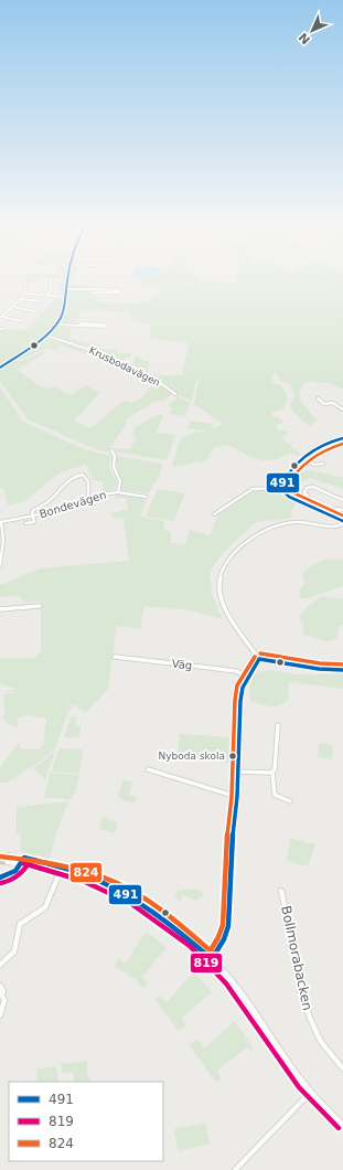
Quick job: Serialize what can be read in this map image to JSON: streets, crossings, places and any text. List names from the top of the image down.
{
  "streets": {
    "street": [
      "Krusbodavägen",
      "Bondevägen",
      "Väg",
      "Bollmorabacken"
    ]
  },
  "places": ["Nyboda skola"],
  "lines": ["transit line 491", "transit line 824", "transit line 819"],
  "legend": ["491", "819", "824"],
  "north": "bottom left"
}
